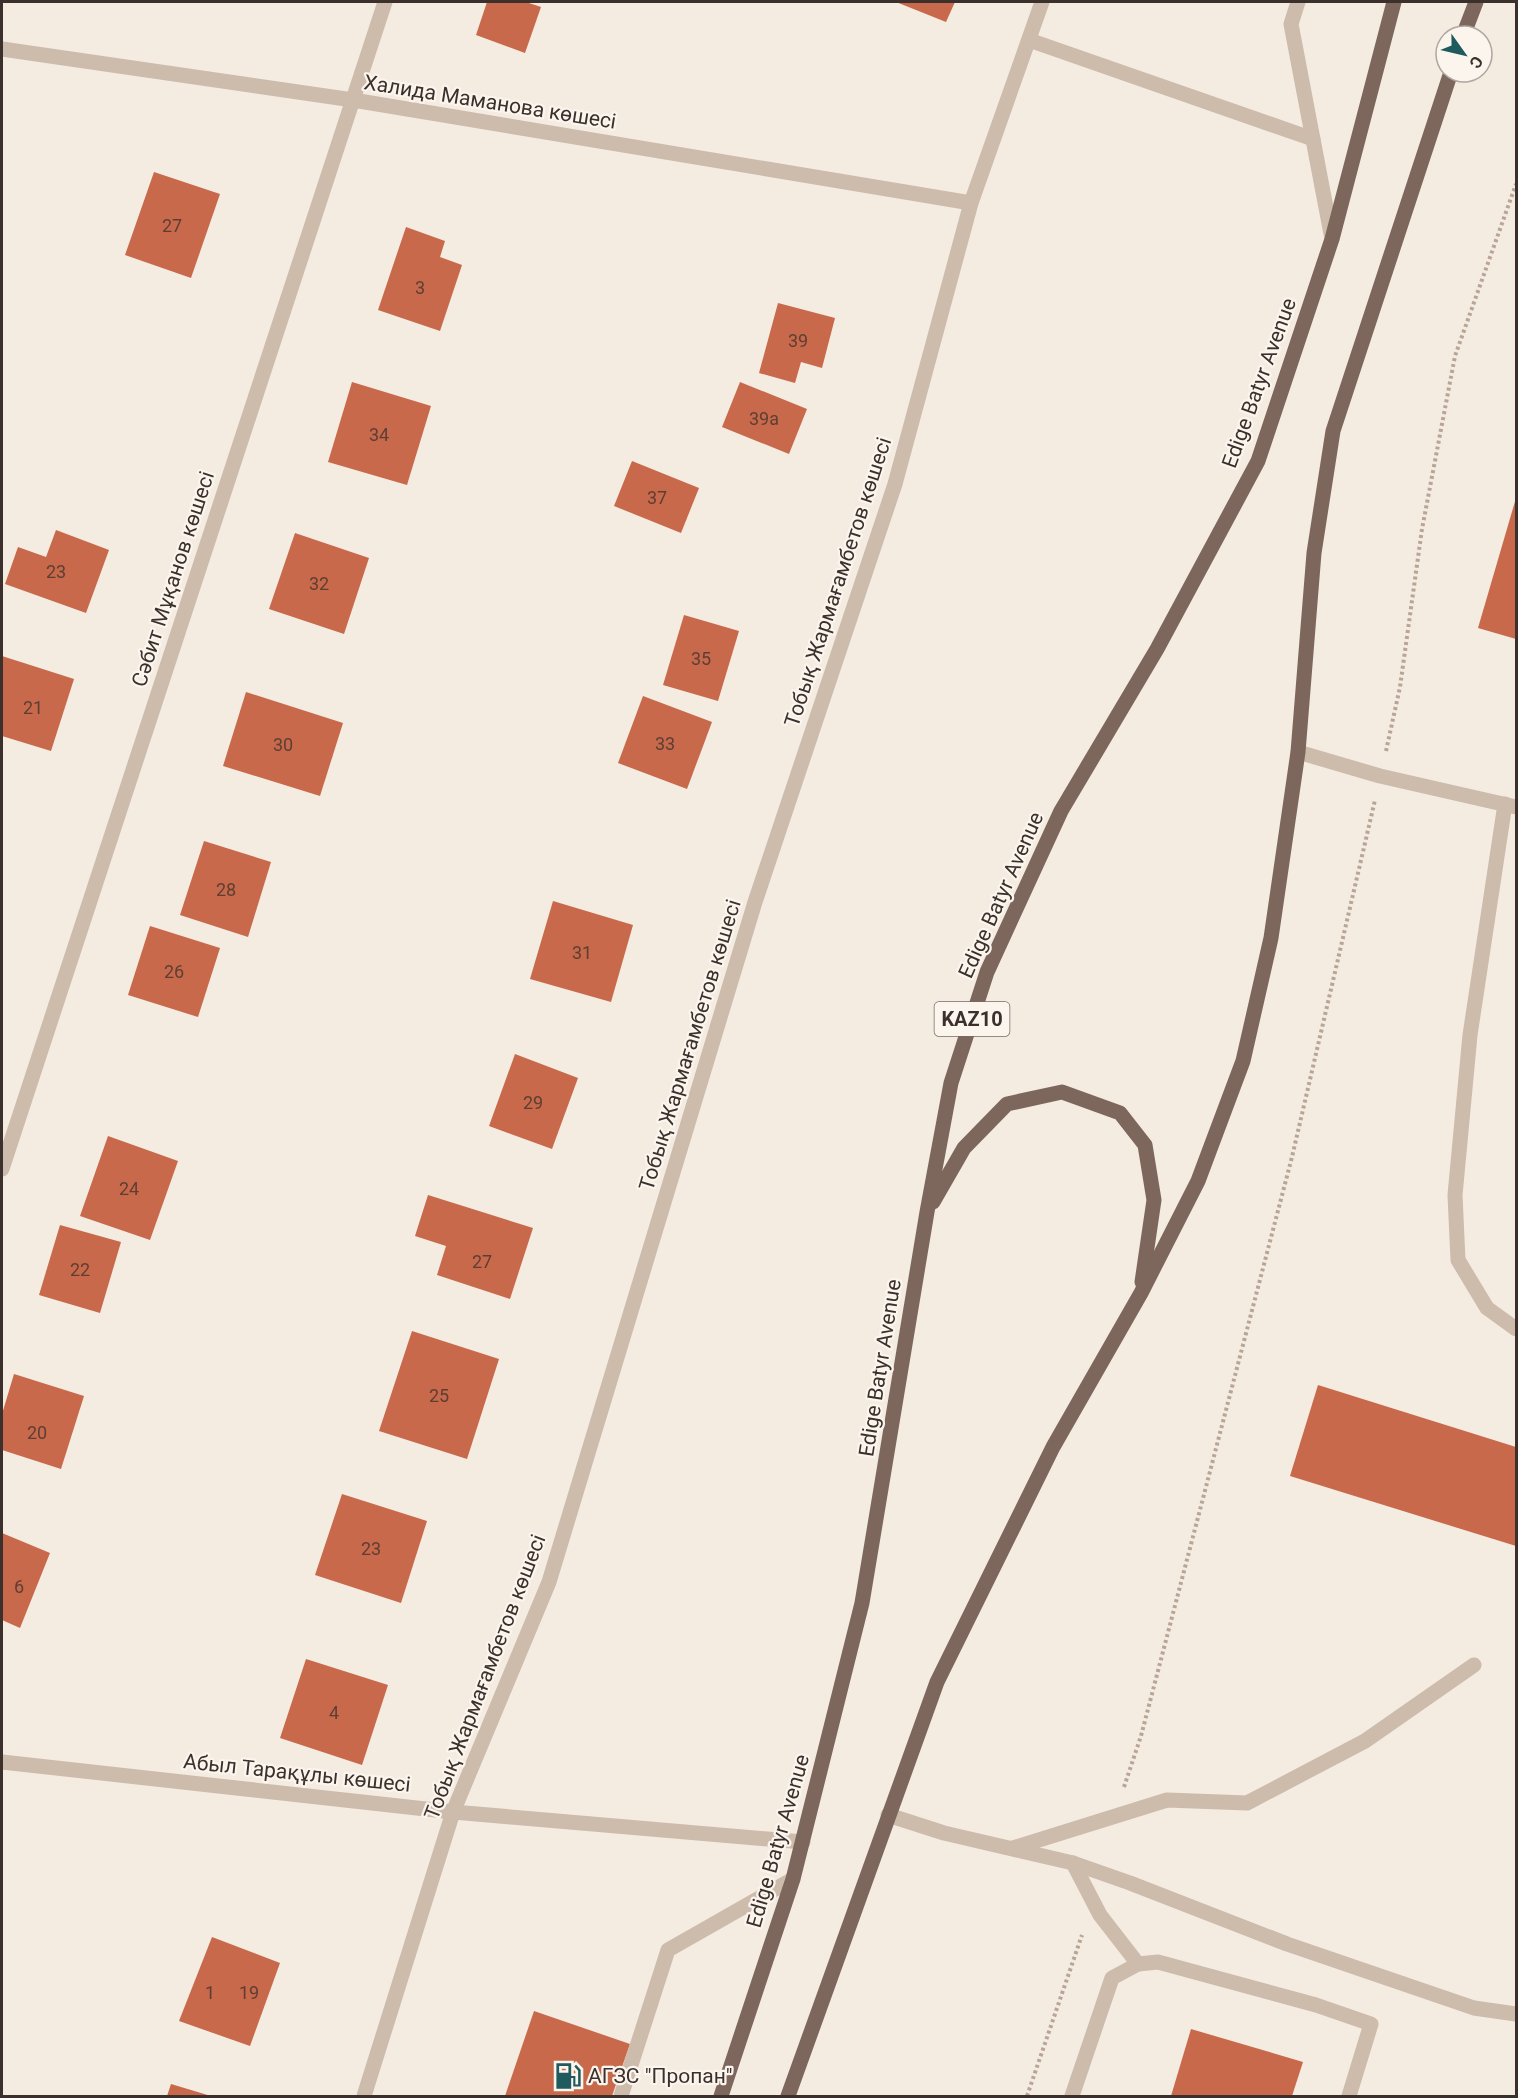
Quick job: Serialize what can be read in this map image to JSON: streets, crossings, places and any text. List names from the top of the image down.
{
  "streets": {
    "main road": ["Edige Batyr Avenue", "KAZ10"],
    "street": [
      "Халида Маманова көшесі",
      "Сәбит Мұқанов көшесі",
      "Тобық Жармағамбетов көшесі",
      "Абыл Тарақұлы көшесі"
    ]
  },
  "crossings": [
    ["Халида Маманова көшесі", "Сәбит Мұқанов көшесі"],
    ["Халида Маманова көшесі", "Тобық Жармағамбетов көшесі"],
    ["Edige Batyr Avenue", "Абыл Тарақұлы көшесі"],
    ["Тобық Жармағамбетов көшесі", "Абыл Тарақұлы көшесі"]
  ],
  "places": {
    "fuel station": ["АГЗС \"Пропан\""]
  },
  "house_numbers": [
    "27",
    "3",
    "39",
    "39а",
    "34",
    "37",
    "23",
    "32",
    "35",
    "21",
    "33",
    "30",
    "28",
    "31",
    "26",
    "29",
    "24",
    "27",
    "22",
    "25",
    "20",
    "23",
    "6",
    "4",
    "1",
    "19"
  ],
  "north": "bottom right"
}
